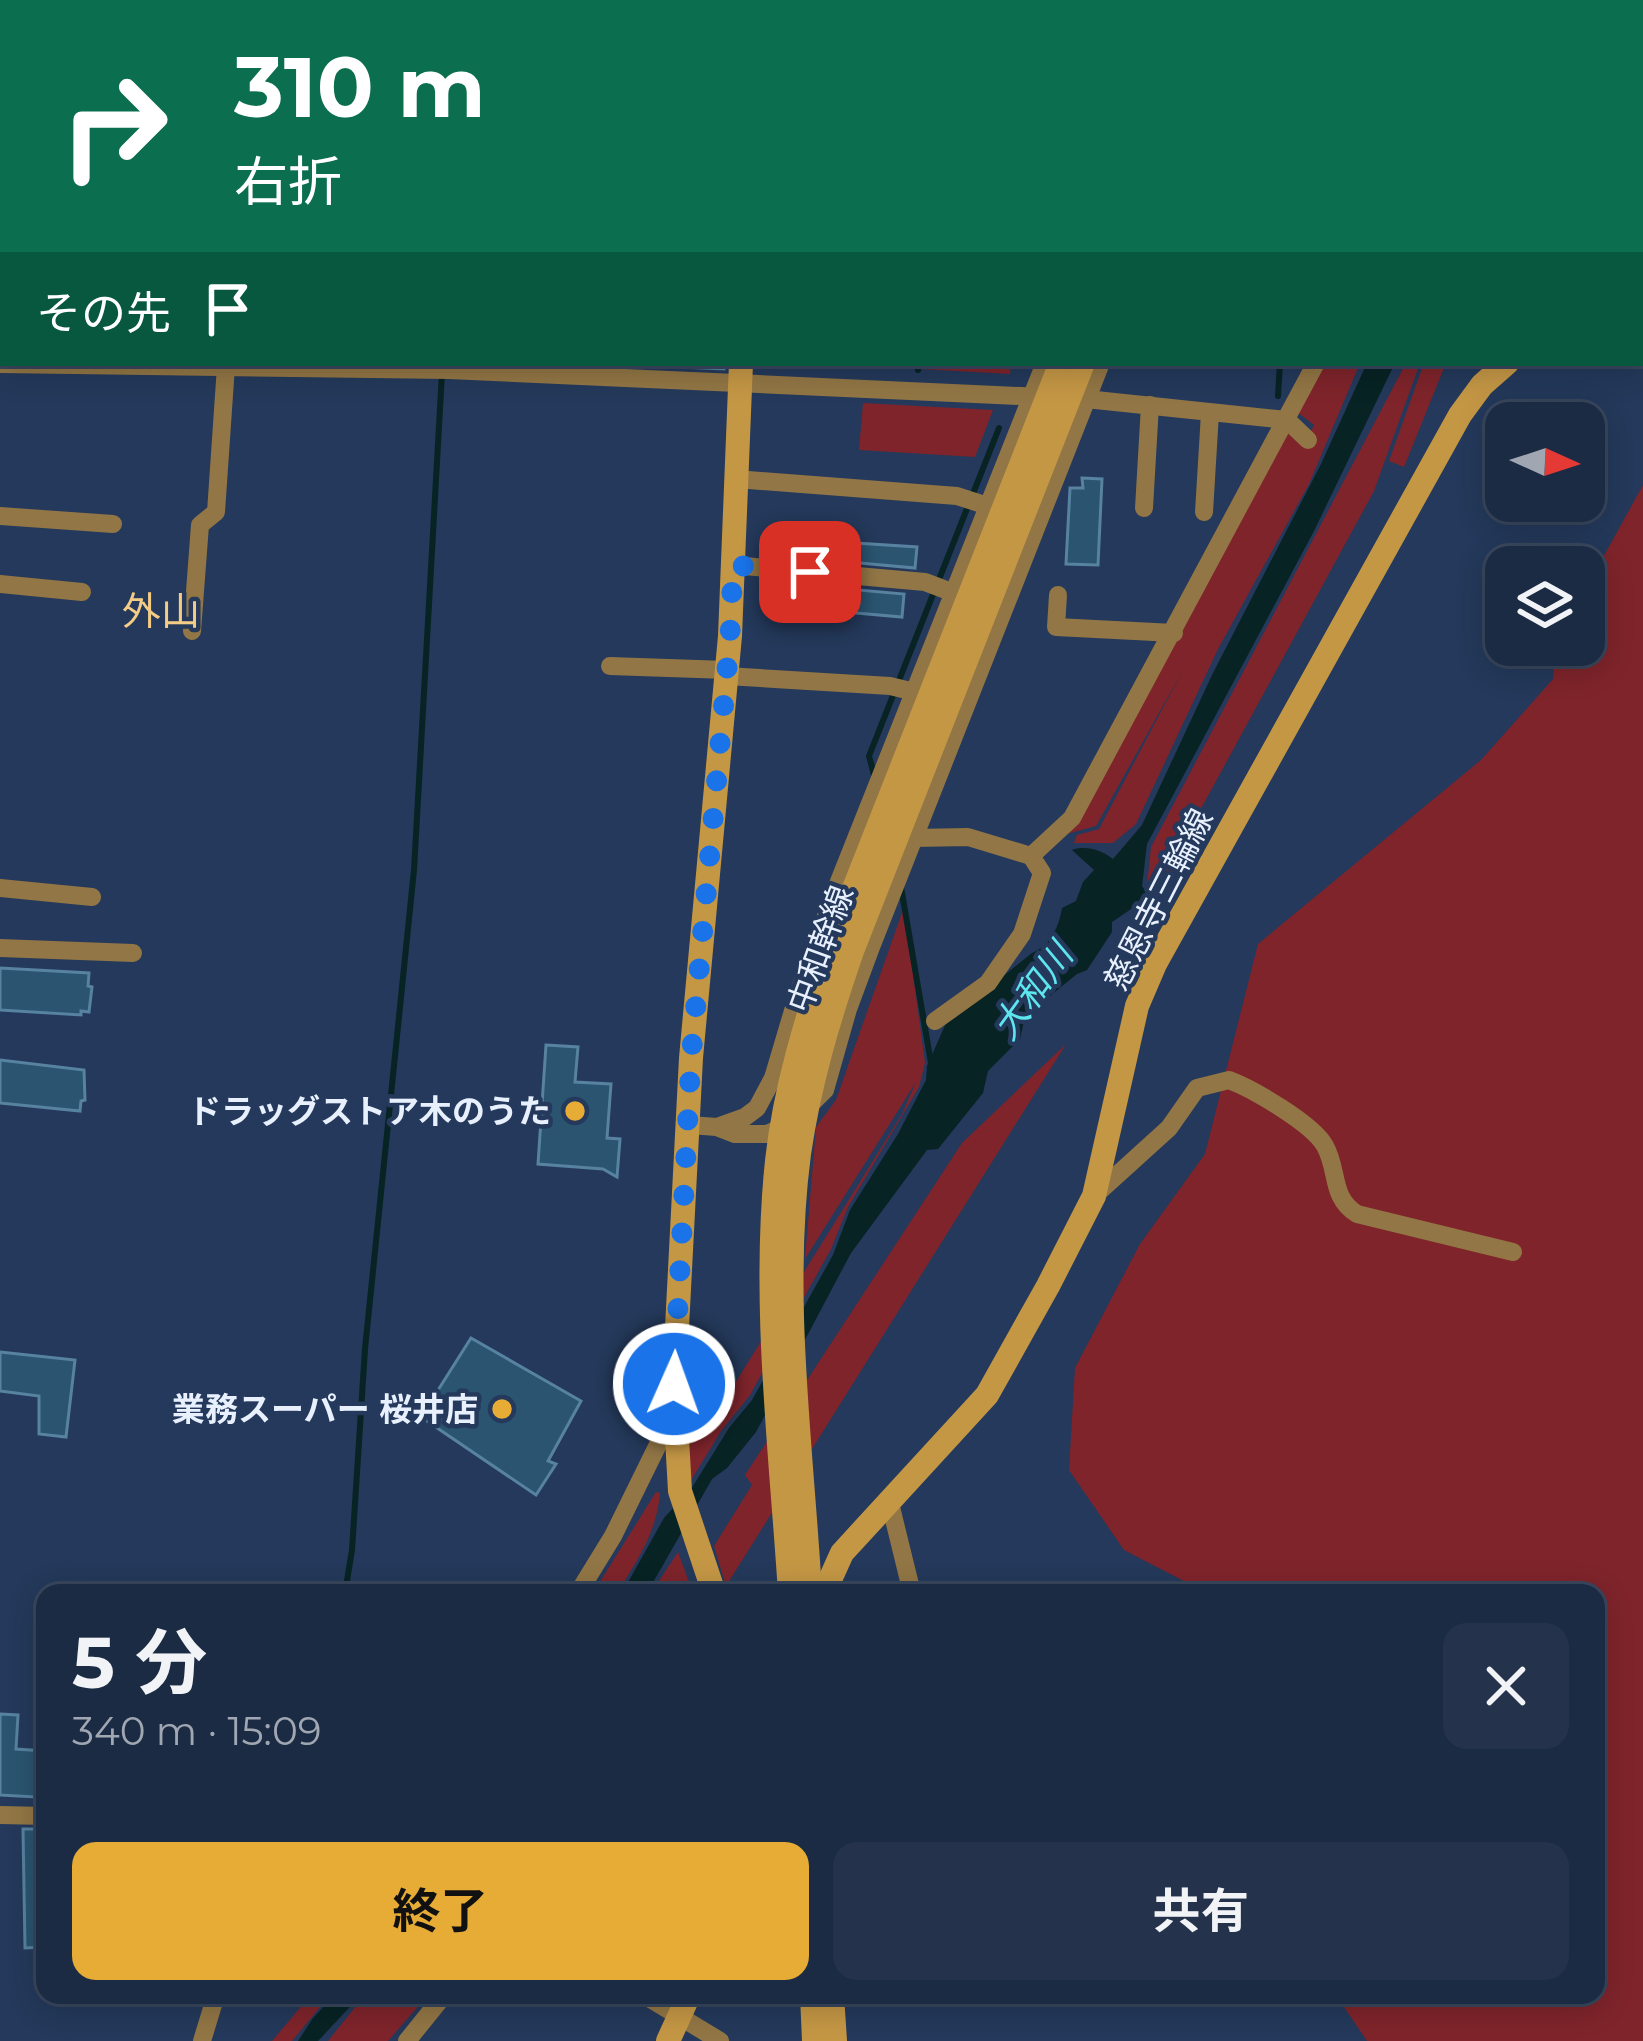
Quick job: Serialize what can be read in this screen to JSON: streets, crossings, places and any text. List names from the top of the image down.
{
  "streets": {
    "main road": ["慈恩寺三輪線", "中和幹線"]
  },
  "districts": ["外山"],
  "water": ["大和川"],
  "places": ["ドラッグストア木のうた", "業務スーパー 桜井店"],
  "north": "right",
  "page": {
    "turn": ["310 m", "右折"],
    "then": "その先",
    "heading": ["5 分", "340 m · 15:09"],
    "buttons": ["終了", "共有"]
  }
}
